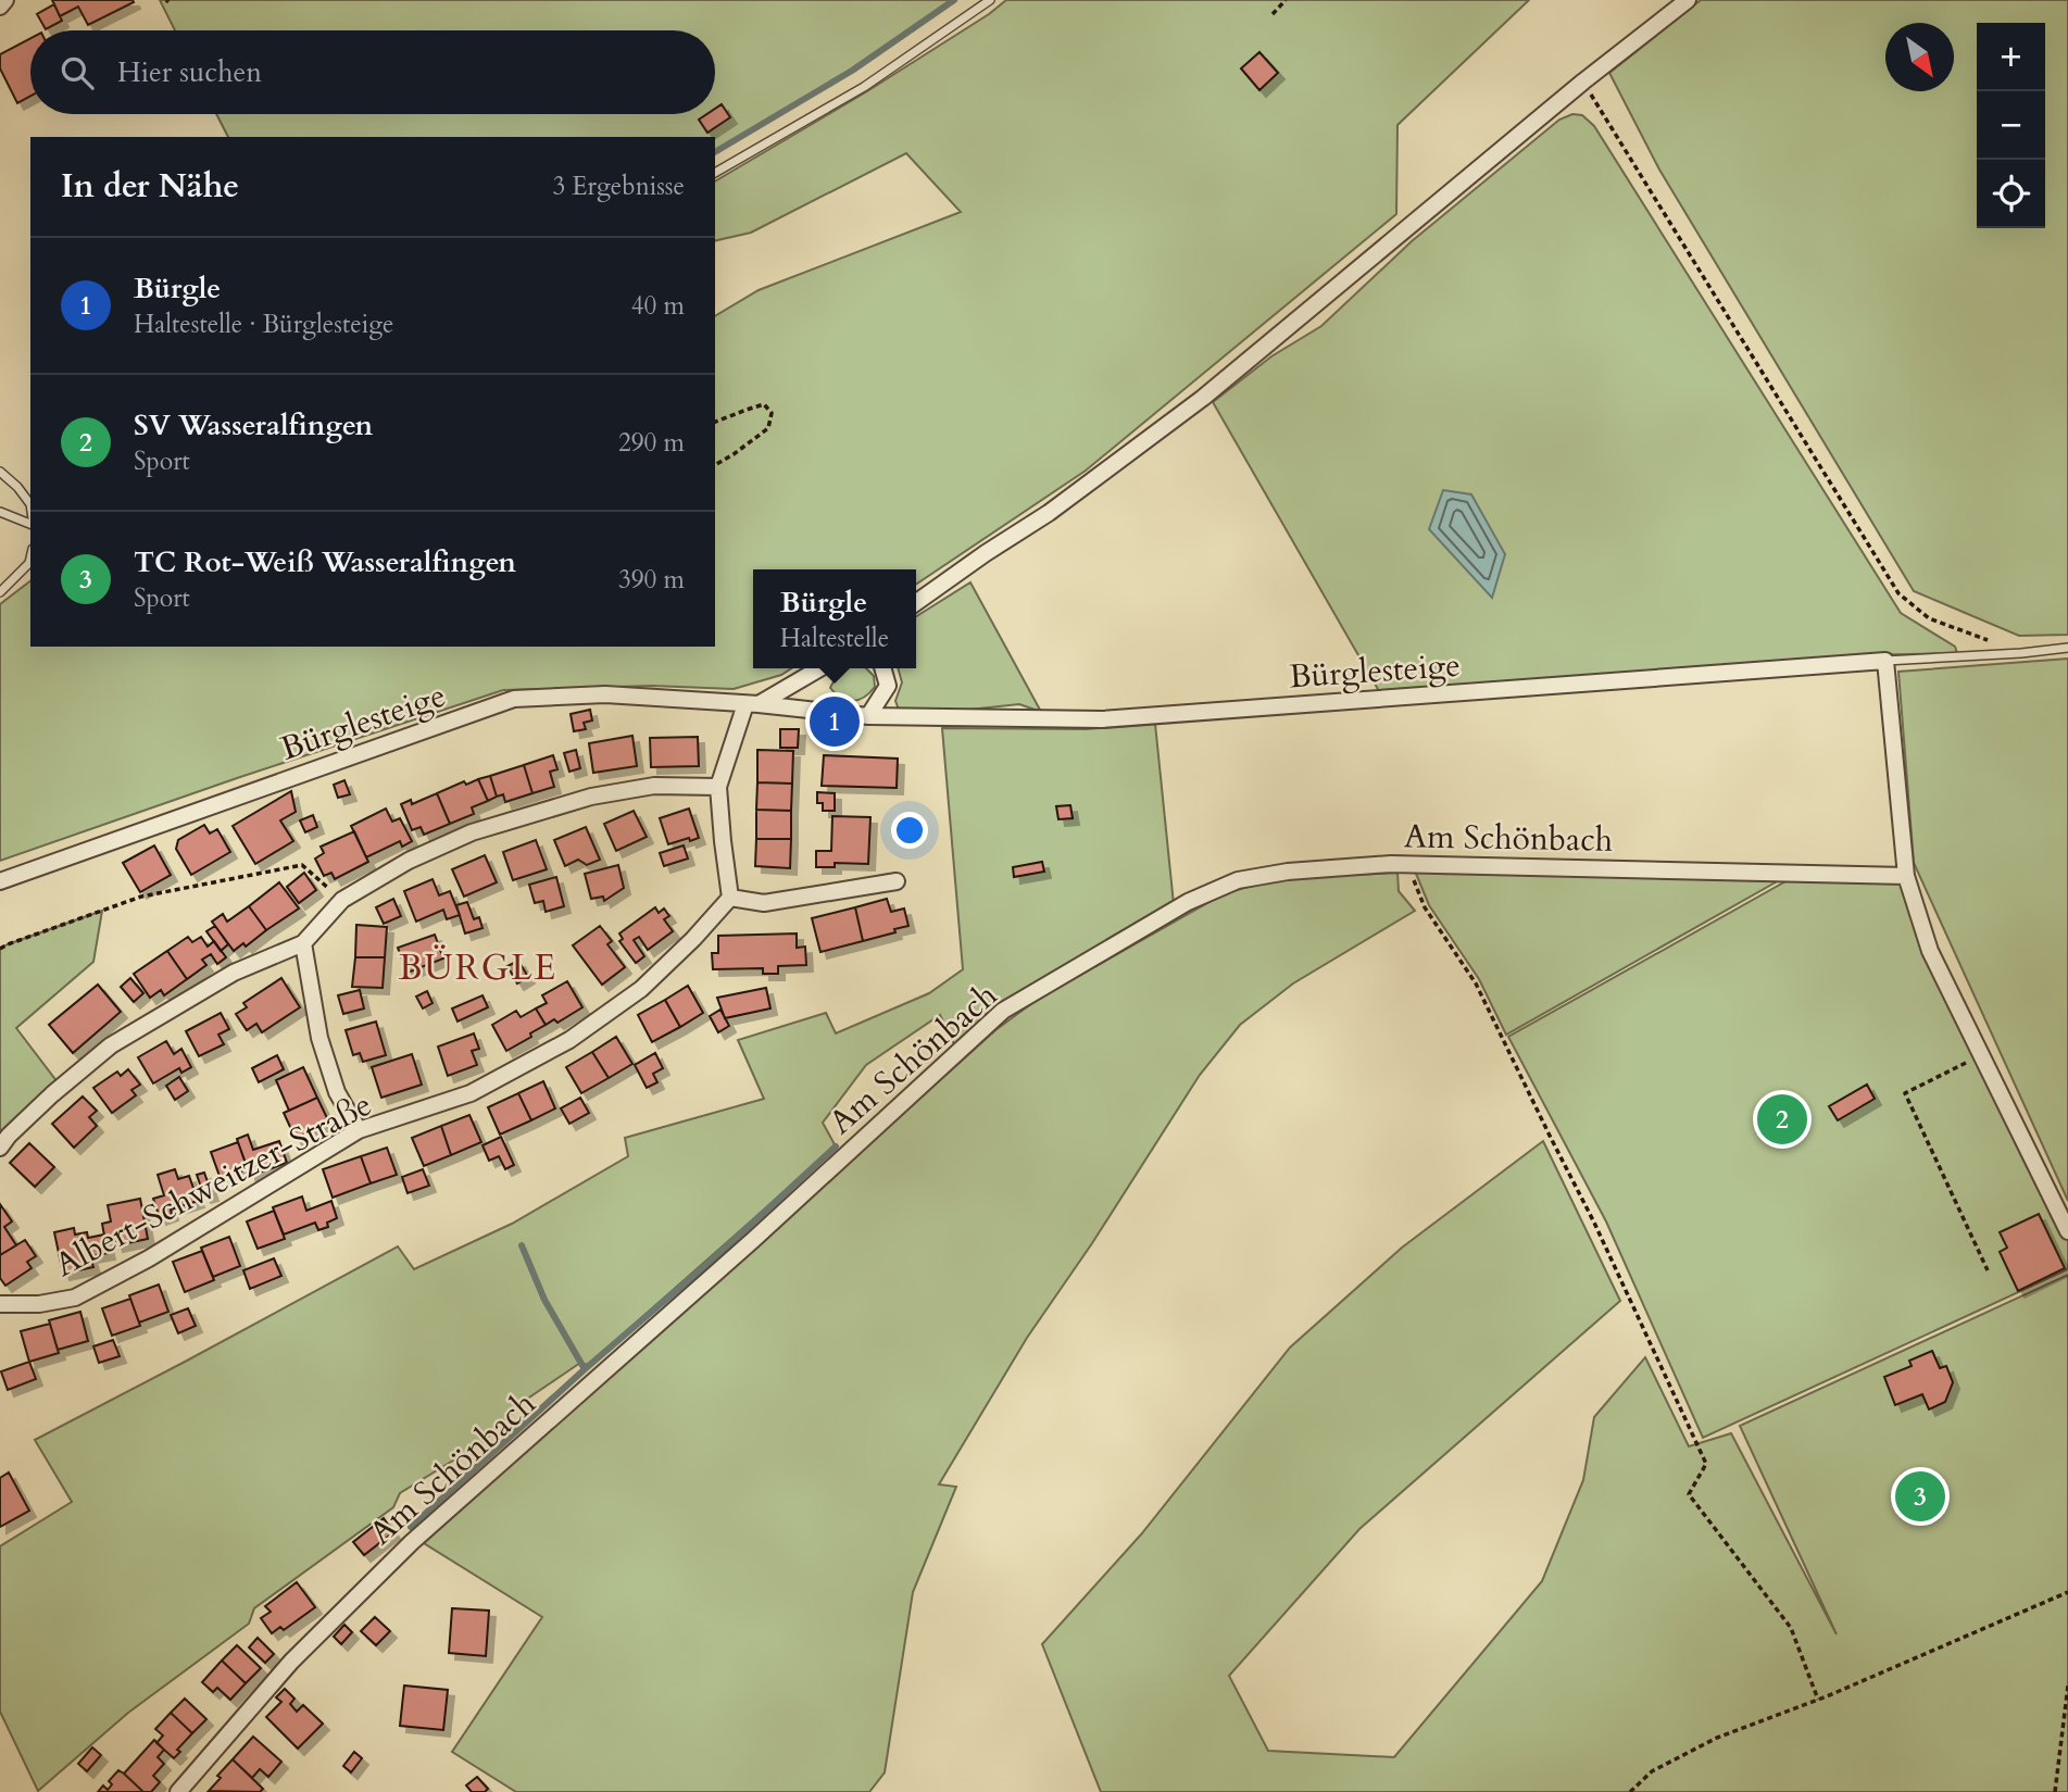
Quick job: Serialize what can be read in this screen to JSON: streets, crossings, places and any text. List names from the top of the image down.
{
  "streets": {
    "street": ["Bürglesteige", "Am Schönbach", "Albert-Schweitzer-Straße"]
  },
  "districts": ["BÜRGLE"],
  "north": "bottom right",
  "page": {
    "map_buttons": ["+", "−"],
    "search": "Hier suchen",
    "heading": ["In der Nähe", "3 Ergebnisse"],
    "list": [
      {
        "mark": "1",
        "name": "Bürgle",
        "note": "Haltestelle · Bürglesteige",
        "value": "40 m"
      },
      {
        "mark": "2",
        "name": "SV Wasseralfingen",
        "note": "Sport",
        "value": "290 m"
      },
      {
        "mark": "3",
        "name": "TC Rot-Weiß Wasseralfingen",
        "note": "Sport",
        "value": "390 m"
      }
    ],
    "popup": ["Bürgle", "Haltestelle"],
    "pins": ["1", "2", "3"]
  }
}
